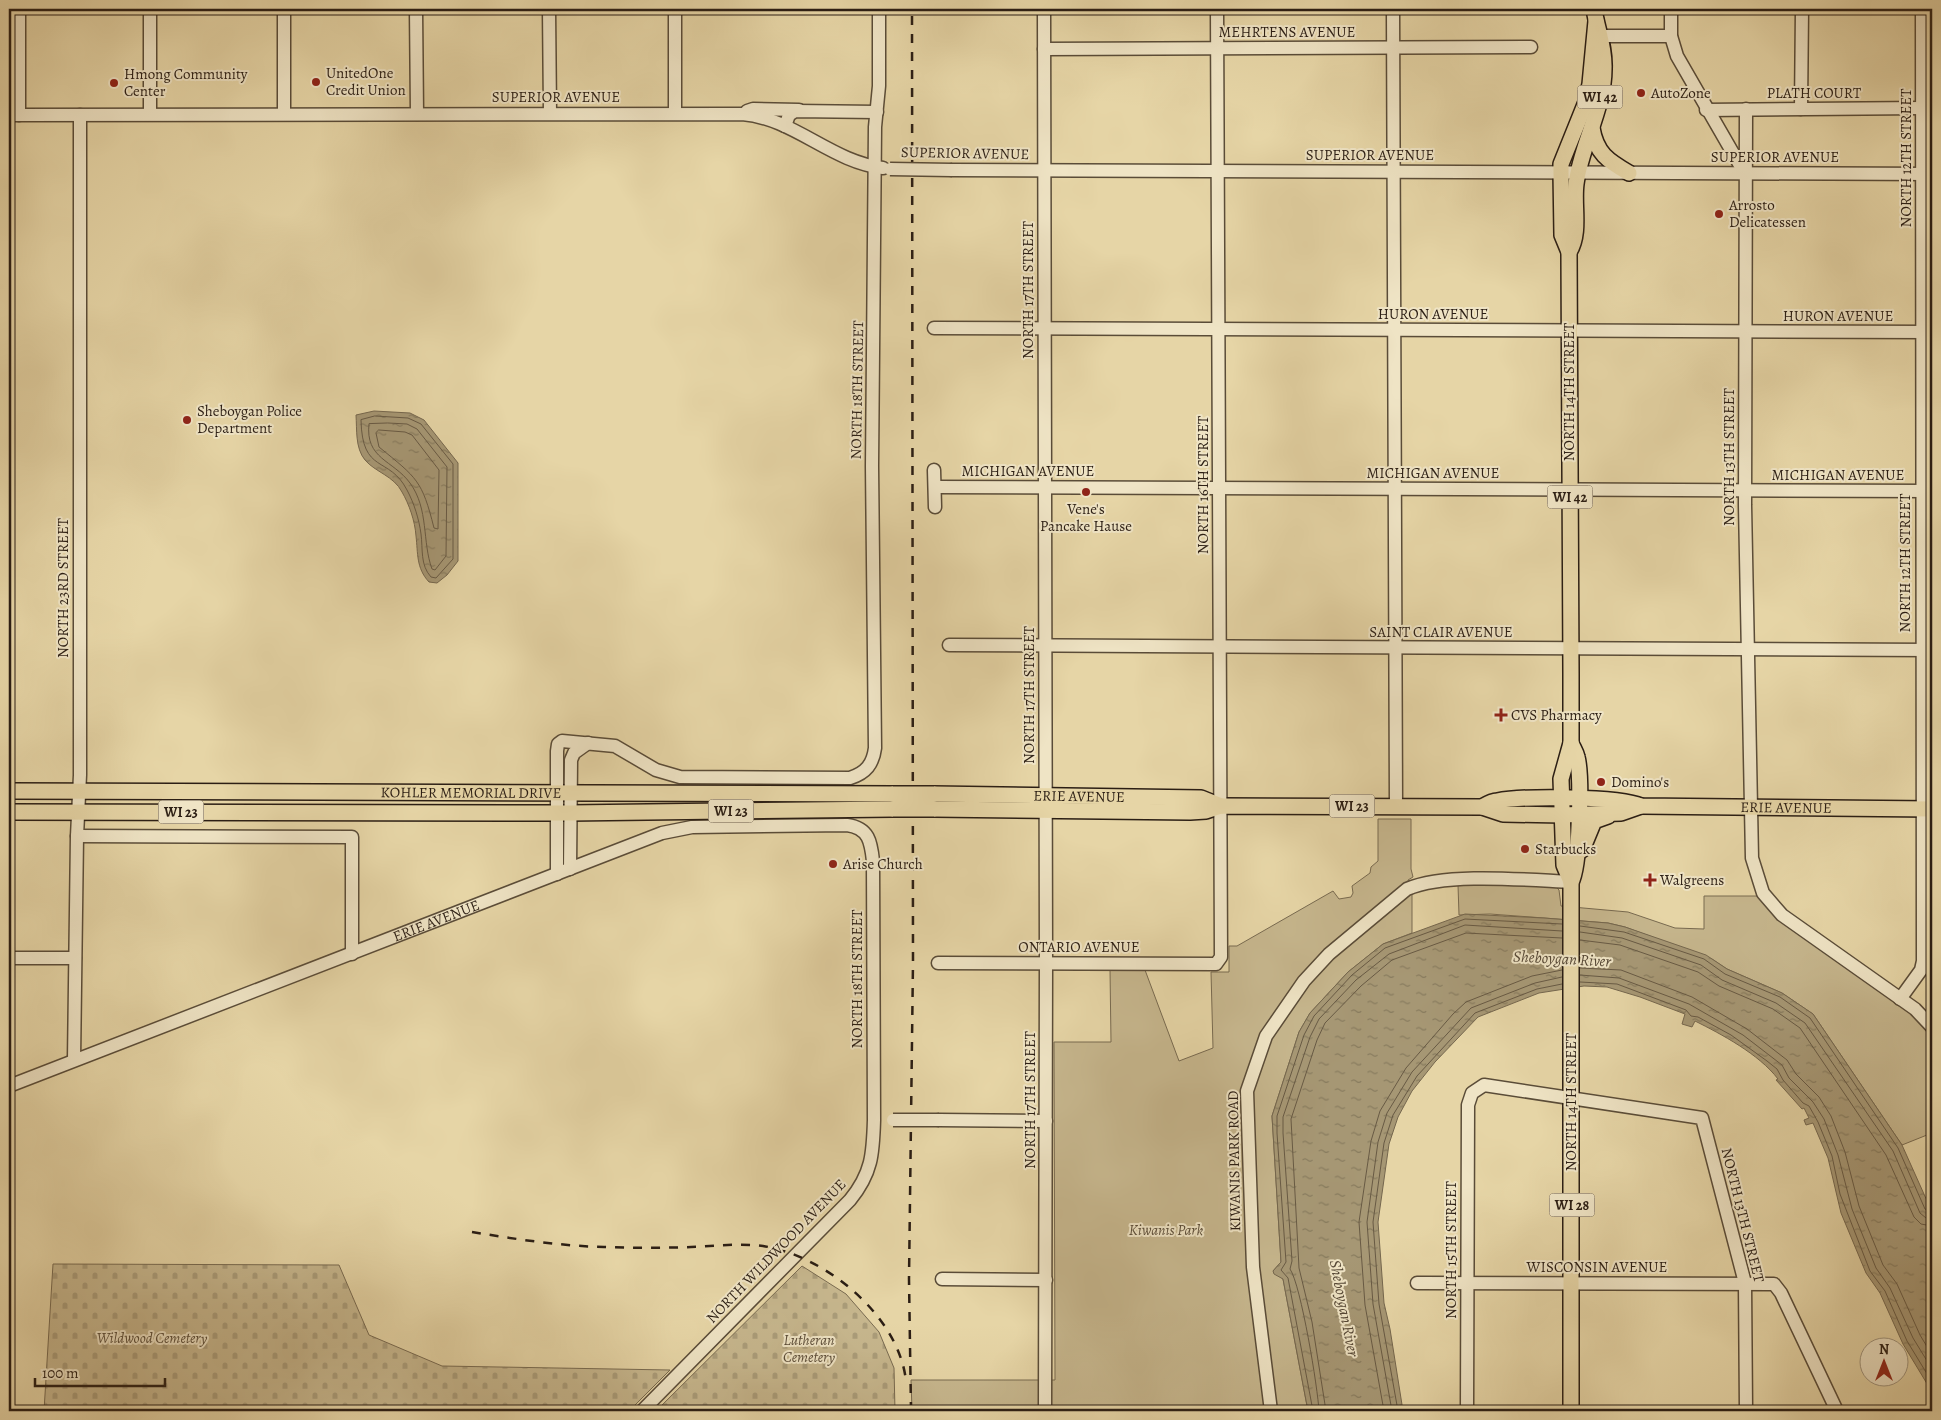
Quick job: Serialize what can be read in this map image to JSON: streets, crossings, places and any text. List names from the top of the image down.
{
  "streets": {
    "main road": [
      "WI 42",
      "NORTH 14TH STREET",
      "KOHLER MEMORIAL DRIVE",
      "ERIE AVENUE",
      "WI 23",
      "WI 28"
    ],
    "street": [
      "MEHRTENS AVENUE",
      "PLATH COURT",
      "SUPERIOR AVENUE",
      "NORTH 12TH STREET",
      "NORTH 17TH STREET",
      "HURON AVENUE",
      "NORTH 18TH STREET",
      "NORTH 13TH STREET",
      "MICHIGAN AVENUE",
      "NORTH 16TH STREET",
      "NORTH 23RD STREET",
      "SAINT CLAIR AVENUE",
      "ONTARIO AVENUE",
      "KIWANIS PARK ROAD",
      "NORTH 15TH STREET",
      "NORTH WILDWOOD AVENUE",
      "WISCONSIN AVENUE"
    ]
  },
  "crossings": [
    ["MEHRTENS AVENUE", "NORTH 17TH STREET"],
    ["MEHRTENS AVENUE", "NORTH 16TH STREET"],
    ["PLATH COURT", "NORTH 12TH STREET"],
    ["PLATH COURT", "NORTH 13TH STREET"],
    ["SUPERIOR AVENUE", "NORTH 12TH STREET"],
    ["SUPERIOR AVENUE", "NORTH 17TH STREET"],
    ["SUPERIOR AVENUE", "NORTH 18TH STREET"],
    ["SUPERIOR AVENUE", "NORTH 14TH STREET"],
    ["SUPERIOR AVENUE", "NORTH 13TH STREET"],
    ["SUPERIOR AVENUE", "NORTH 16TH STREET"],
    ["SUPERIOR AVENUE", "NORTH 23RD STREET"],
    ["NORTH 12TH STREET", "HURON AVENUE"],
    ["NORTH 12TH STREET", "MICHIGAN AVENUE"],
    ["NORTH 12TH STREET", "SAINT CLAIR AVENUE"],
    ["NORTH 12TH STREET", "ERIE AVENUE"],
    ["NORTH 17TH STREET", "HURON AVENUE"],
    ["NORTH 17TH STREET", "MICHIGAN AVENUE"],
    ["NORTH 17TH STREET", "SAINT CLAIR AVENUE"],
    ["NORTH 17TH STREET", "ERIE AVENUE"],
    ["NORTH 17TH STREET", "ONTARIO AVENUE"],
    ["HURON AVENUE", "NORTH 14TH STREET"],
    ["HURON AVENUE", "NORTH 13TH STREET"],
    ["HURON AVENUE", "NORTH 16TH STREET"],
    ["NORTH 18TH STREET", "ERIE AVENUE"],
    ["NORTH 18TH STREET", "NORTH WILDWOOD AVENUE"],
    ["NORTH 14TH STREET", "NORTH 13TH STREET"],
    ["NORTH 14TH STREET", "MICHIGAN AVENUE"],
    ["NORTH 14TH STREET", "SAINT CLAIR AVENUE"],
    ["NORTH 14TH STREET", "ERIE AVENUE"],
    ["NORTH 14TH STREET", "KIWANIS PARK ROAD"],
    ["NORTH 14TH STREET", "NORTH 15TH STREET"],
    ["NORTH 14TH STREET", "WISCONSIN AVENUE"],
    ["NORTH 13TH STREET", "MICHIGAN AVENUE"],
    ["NORTH 13TH STREET", "SAINT CLAIR AVENUE"],
    ["NORTH 13TH STREET", "ERIE AVENUE"],
    ["NORTH 13TH STREET", "NORTH 15TH STREET"],
    ["NORTH 13TH STREET", "WISCONSIN AVENUE"],
    ["MICHIGAN AVENUE", "NORTH 16TH STREET"],
    ["NORTH 16TH STREET", "SAINT CLAIR AVENUE"],
    ["NORTH 16TH STREET", "ERIE AVENUE"],
    ["NORTH 16TH STREET", "ONTARIO AVENUE"],
    ["NORTH 23RD STREET", "KOHLER MEMORIAL DRIVE"],
    ["NORTH 23RD STREET", "ERIE AVENUE"],
    ["KOHLER MEMORIAL DRIVE", "ERIE AVENUE"],
    ["NORTH 15TH STREET", "WISCONSIN AVENUE"]
  ],
  "water": ["Sheboygan River"],
  "parks": ["Kiwanis Park", "Wildwood Cemetery", "Lutheran Cemetery"],
  "places": {
    "other": [
      "UnitedOne Credit Union",
      "Hmong Community Center",
      "AutoZone",
      "Arrosto Delicatessen",
      "Sheboygan Police Department",
      "Vene's Pancake Hause",
      "Domino's",
      "Starbucks",
      "Arise Church"
    ],
    "health": ["CVS Pharmacy", "Walgreens"]
  },
  "scale_bar": "100 m",
  "north": "top"
}
